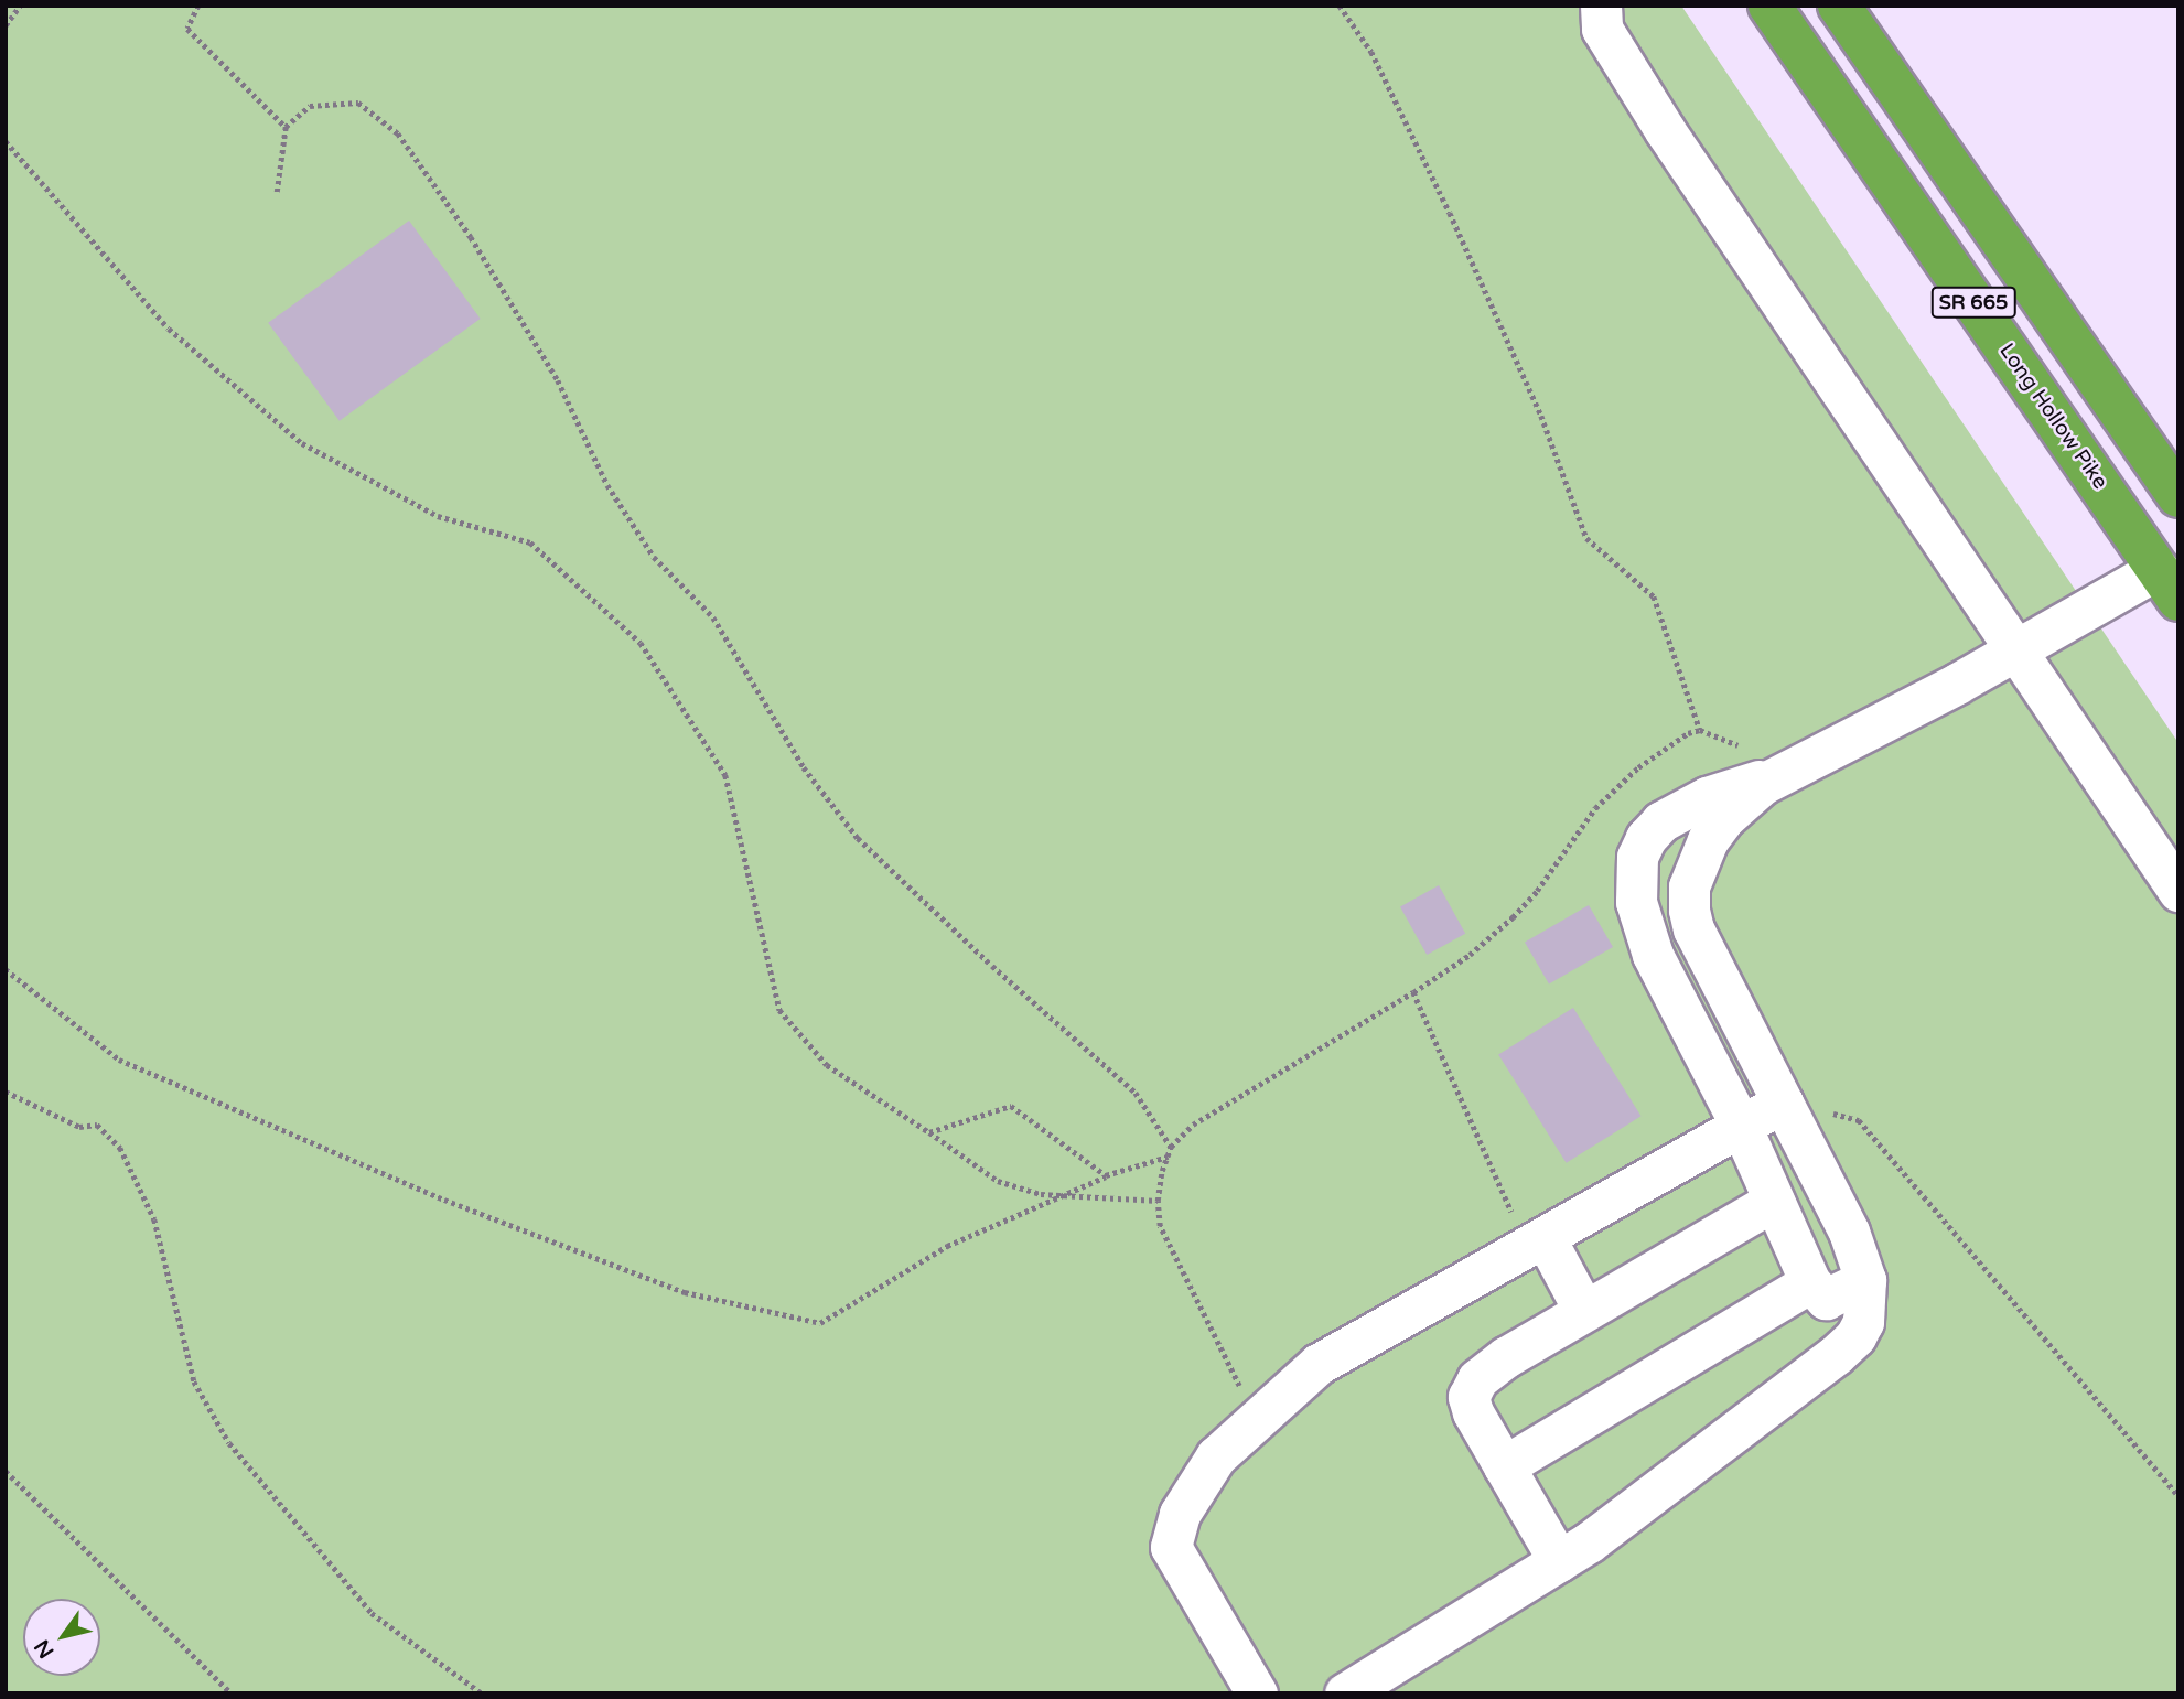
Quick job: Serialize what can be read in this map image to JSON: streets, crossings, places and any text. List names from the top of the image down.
{
  "streets": {
    "highway": ["SR 665", "Long Hollow Pike"]
  },
  "north": "bottom left"
}
